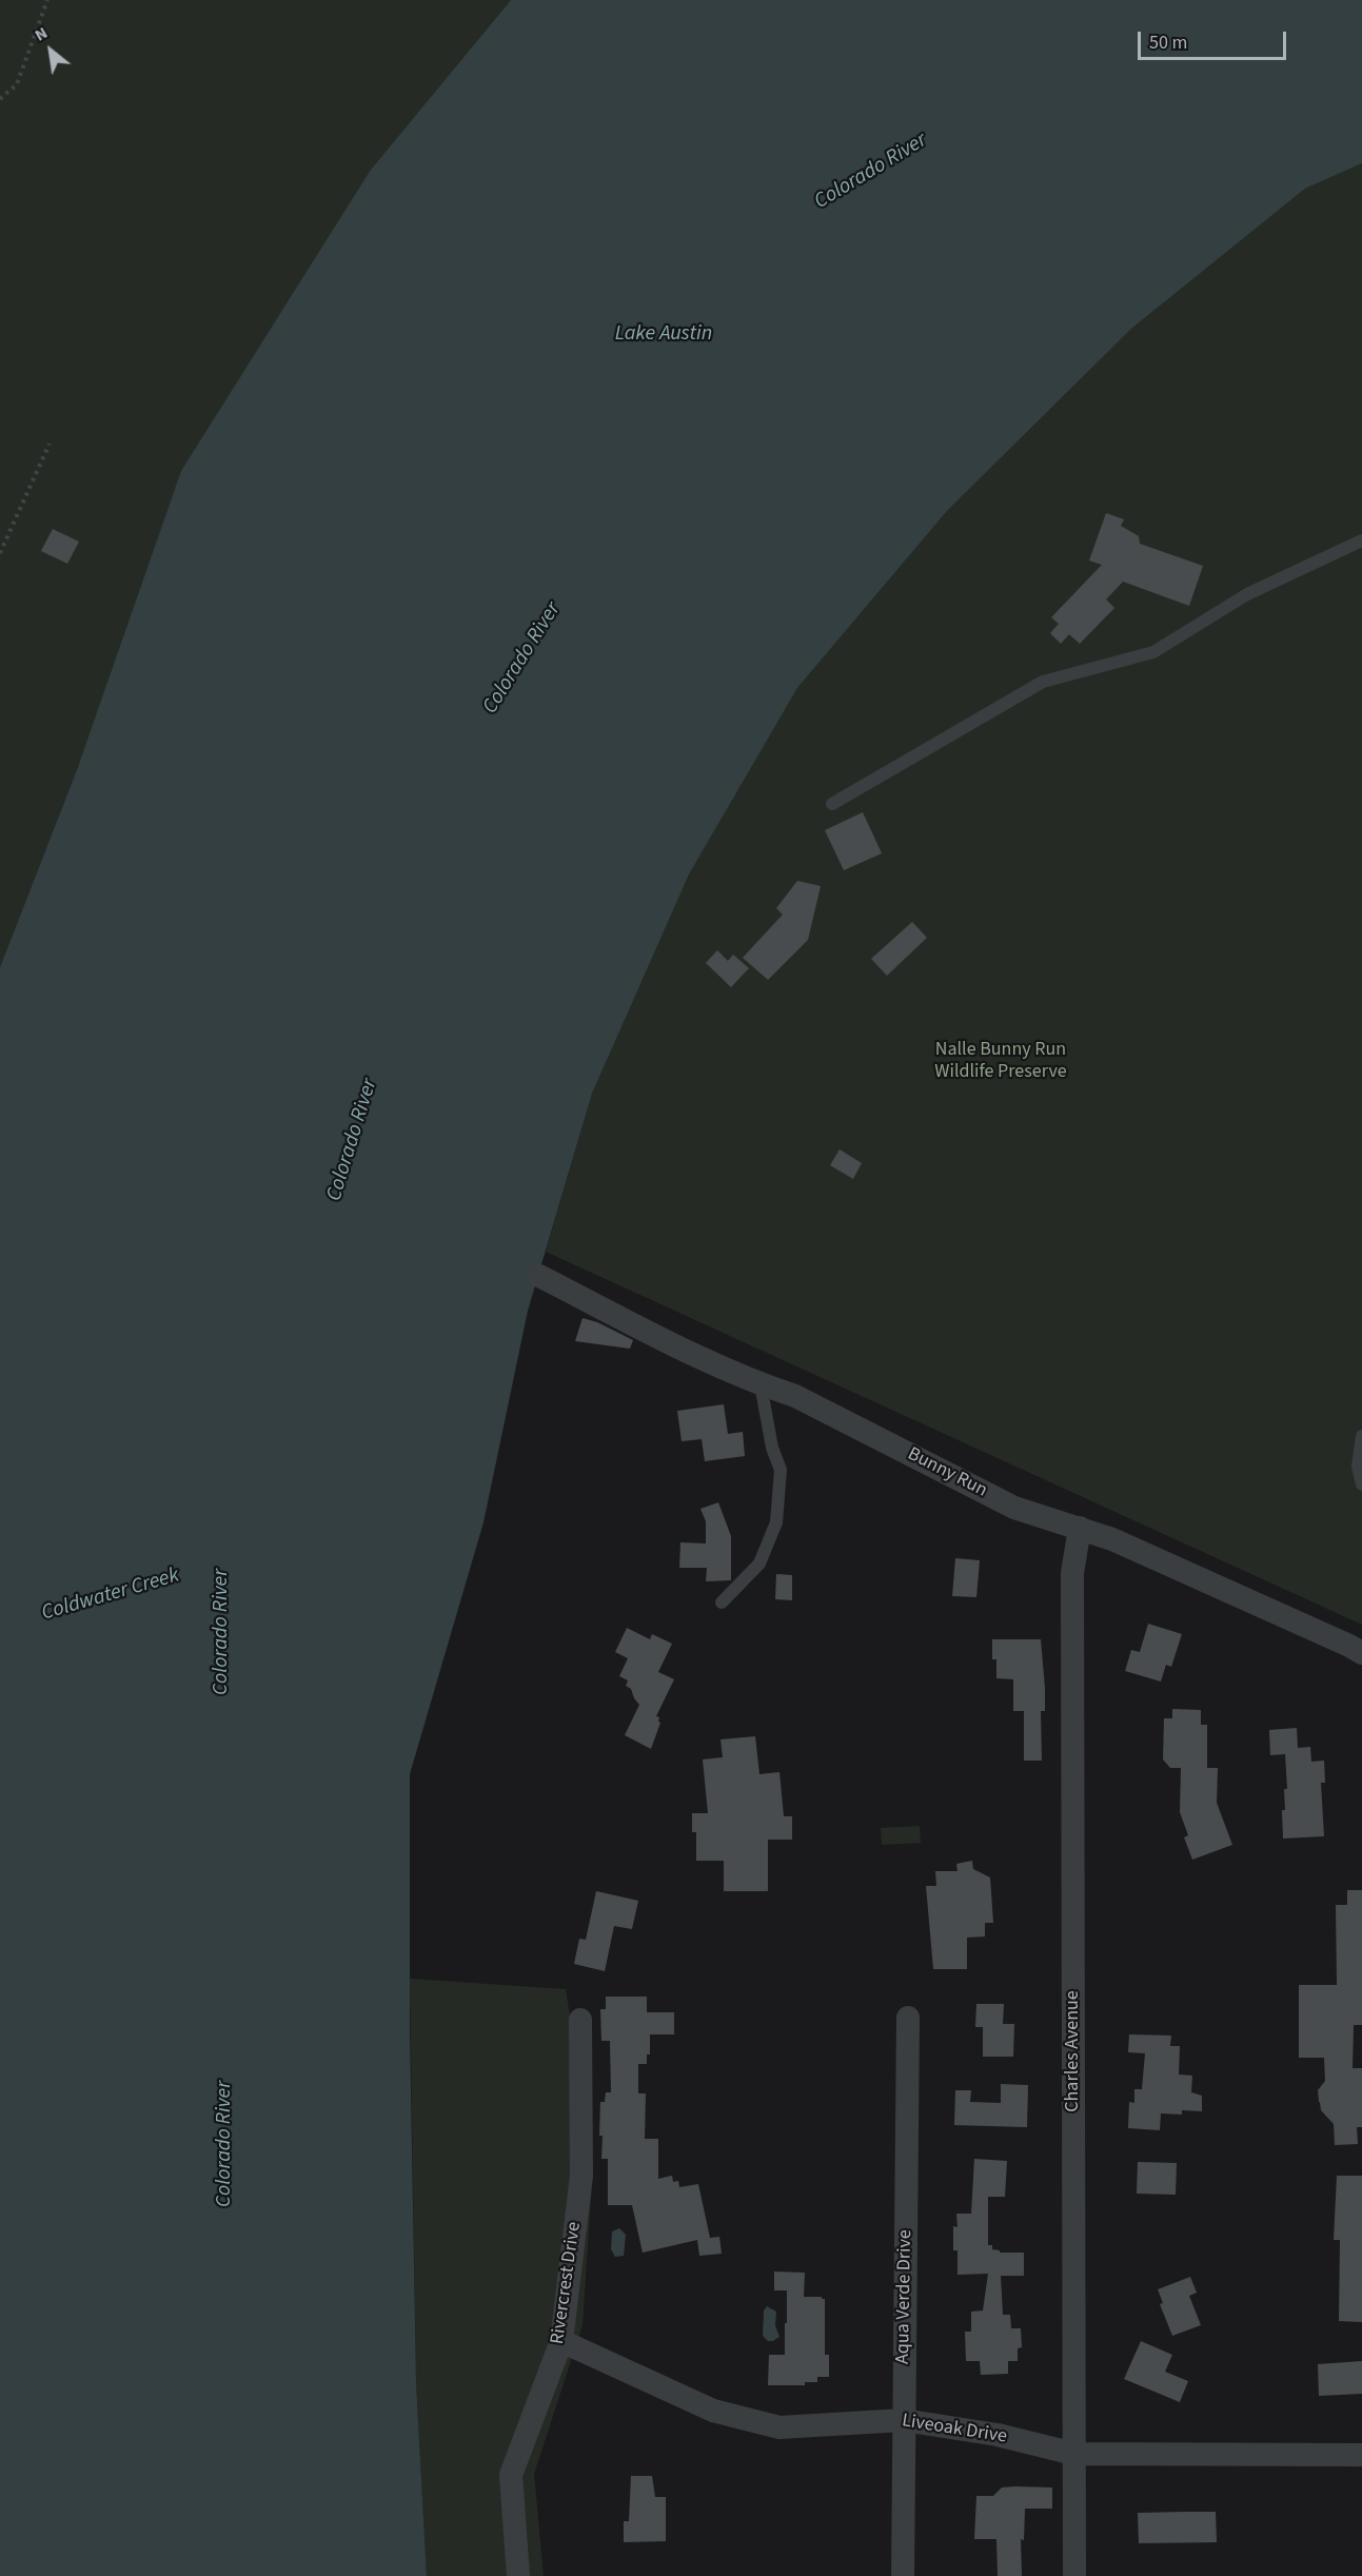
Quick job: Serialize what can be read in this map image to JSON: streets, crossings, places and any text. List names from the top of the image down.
{
  "streets": {
    "street": [
      "Bunny Run",
      "Charles Avenue",
      "Rivercrest Drive",
      "Aqua Verde Drive",
      "Liveoak Drive"
    ]
  },
  "crossings": [
    ["Bunny Run", "Charles Avenue"],
    ["Charles Avenue", "Liveoak Drive"],
    ["Rivercrest Drive", "Liveoak Drive"],
    ["Aqua Verde Drive", "Liveoak Drive"]
  ],
  "water": ["Colorado River", "Lake Austin", "Coldwater Creek"],
  "parks": ["Nalle Bunny Run Wildlife Preserve"],
  "scale_bar": "50 m",
  "north": "top left"
}
